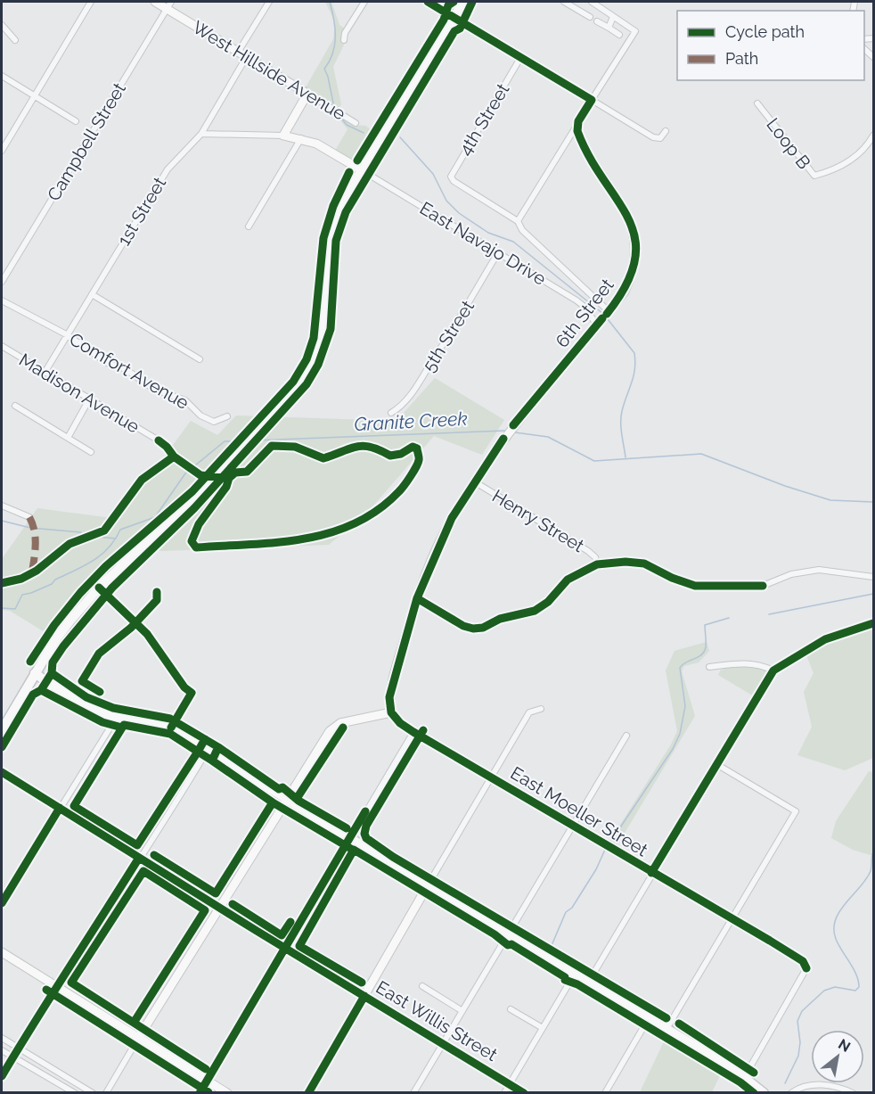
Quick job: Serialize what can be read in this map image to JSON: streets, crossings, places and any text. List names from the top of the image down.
{
  "streets": {
    "street": [
      "West Hillside Avenue",
      "4th Street",
      "Campbell Street",
      "Loop B",
      "1st Street",
      "East Navajo Drive",
      "6th Street",
      "5th Street",
      "Comfort Avenue",
      "Madison Avenue",
      "Henry Street",
      "East Moeller Street",
      "East Willis Street"
    ]
  },
  "crossings": [
    ["West Hillside Avenue", "Campbell Street"],
    ["West Hillside Avenue", "1st Street"],
    ["1st Street", "Comfort Avenue"],
    ["1st Street", "Madison Avenue"],
    ["East Navajo Drive", "6th Street"],
    ["East Navajo Drive", "5th Street"],
    ["6th Street", "Henry Street"],
    ["6th Street", "East Moeller Street"]
  ],
  "water": ["Granite Creek"],
  "legend": ["Cycle path", "Path"],
  "north": "top right"
}
